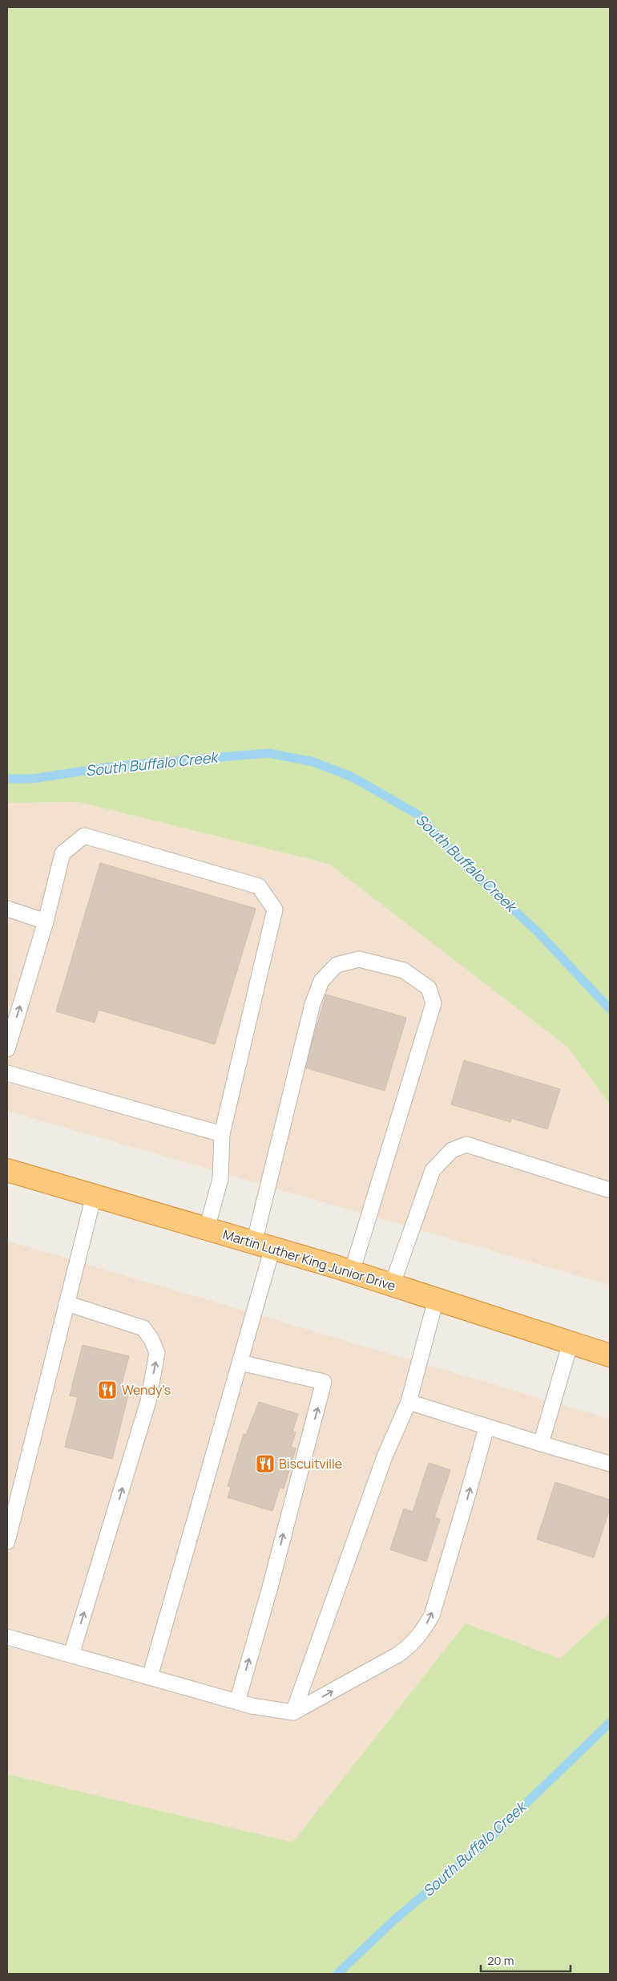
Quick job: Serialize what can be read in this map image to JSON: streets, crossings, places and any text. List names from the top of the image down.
{
  "streets": {
    "highway": ["Martin Luther King Junior Drive"]
  },
  "water": ["South Buffalo Creek"],
  "places": {
    "restaurant": ["Wendy's", "Biscuitville"]
  },
  "scale_bar": "20 m"
}
